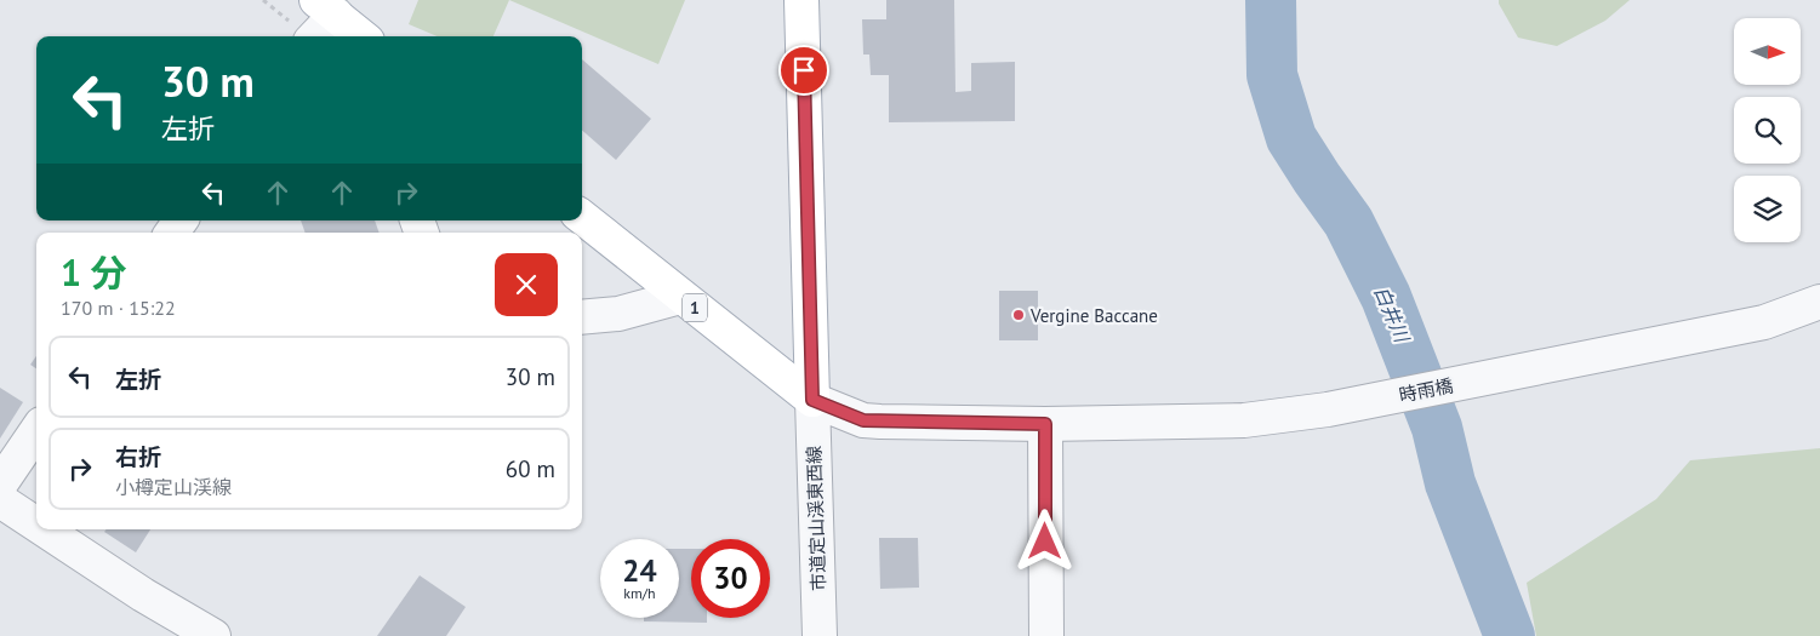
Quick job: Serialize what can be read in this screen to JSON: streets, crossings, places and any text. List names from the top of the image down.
{
  "streets": {
    "main road": ["1"],
    "street": ["時雨橋", "市道定山渓東西線"]
  },
  "crossings": [
    ["1", "時雨橋"],
    ["1", "市道定山渓東西線"],
    ["時雨橋", "市道定山渓東西線"]
  ],
  "water": ["白井川"],
  "places": ["Vergine Baccane"],
  "north": "right",
  "page": {
    "turn": ["30 m", "左折"],
    "heading": ["1 分", "170 m · 15:22"],
    "list": [
      {
        "name": "左折",
        "value": "30 m"
      },
      {
        "name": "右折",
        "note": "小樽定山渓線",
        "value": "60 m"
      }
    ],
    "speed": "24 km/h",
    "limit": "30"
  }
}
